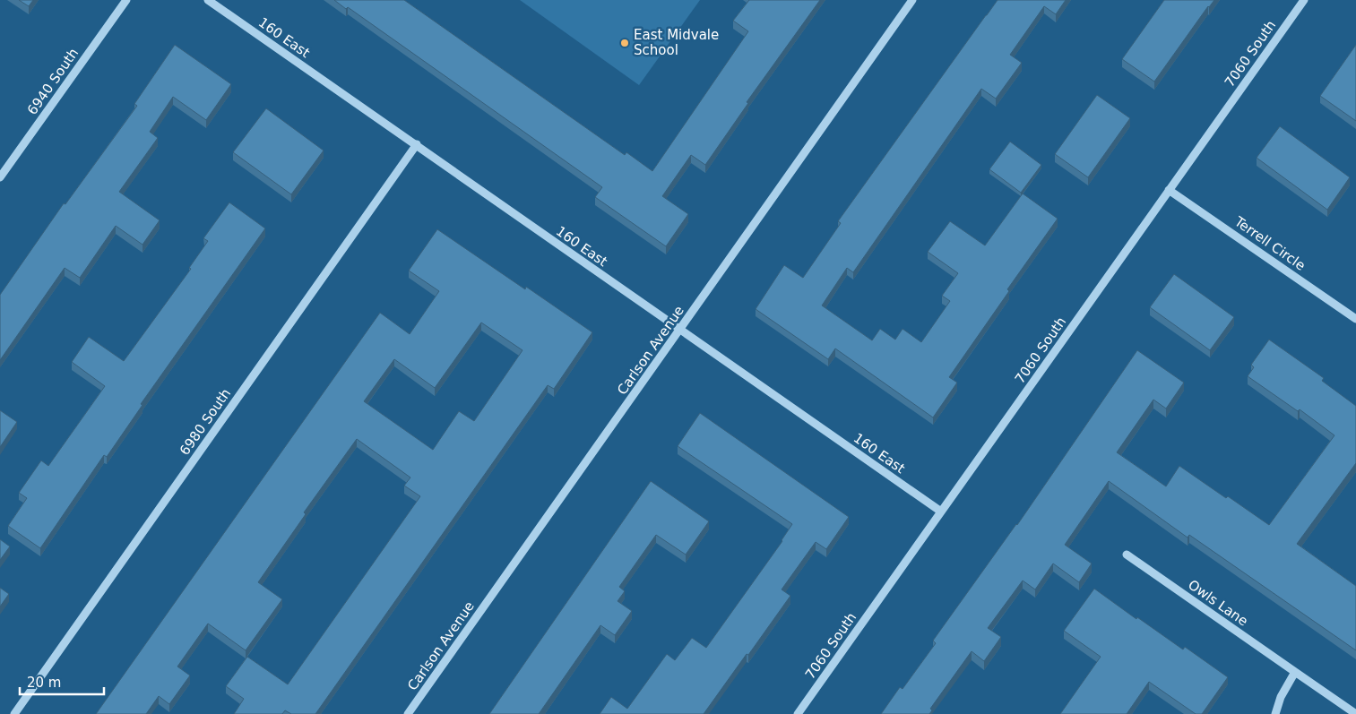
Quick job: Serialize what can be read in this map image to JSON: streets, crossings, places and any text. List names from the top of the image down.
{
  "streets": {
    "street": [
      "160 East",
      "7060 South",
      "6940 South",
      "Terrell Circle",
      "Carlson Avenue",
      "6980 South",
      "Owls Lane"
    ]
  },
  "crossings": [
    ["160 East", "7060 South"],
    ["160 East", "Carlson Avenue"],
    ["160 East", "6980 South"],
    ["7060 South", "Terrell Circle"]
  ],
  "places": ["East Midvale School"],
  "scale_bar": "20 m"
}
